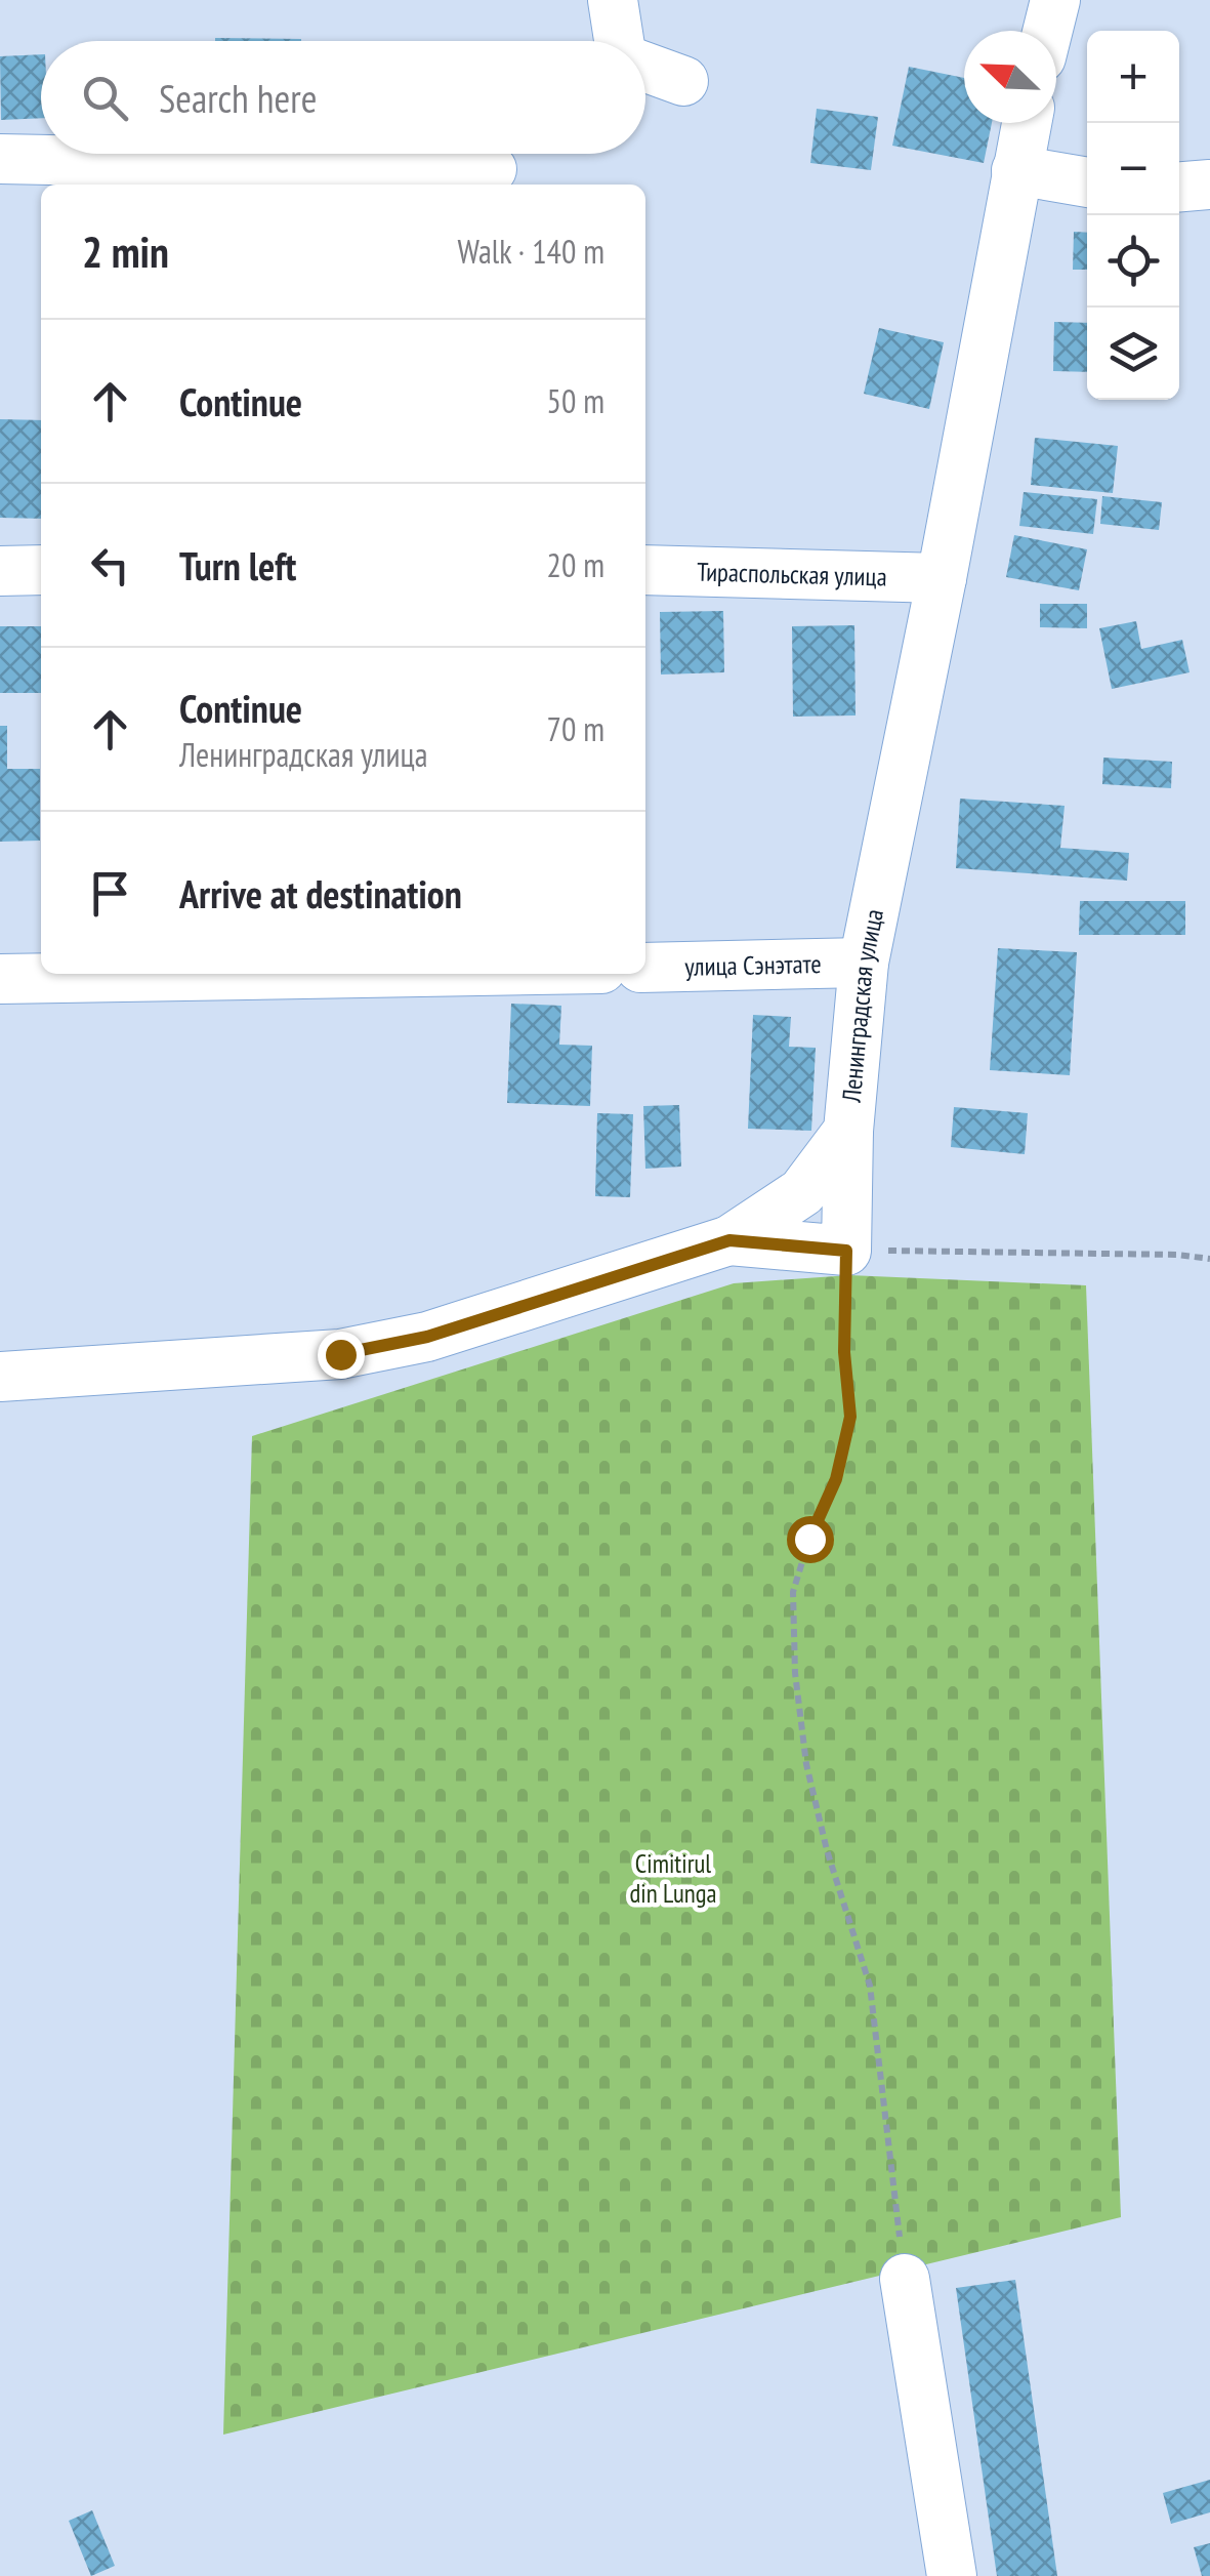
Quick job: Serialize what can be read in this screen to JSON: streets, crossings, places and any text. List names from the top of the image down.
{
  "streets": {
    "street": ["Тираспольская улица", "улица Сэнэтате", "Ленинградская улица"]
  },
  "crossings": [
    ["Тираспольская улица", "Ленинградская улица"],
    ["улица Сэнэтате", "Ленинградская улица"]
  ],
  "parks": ["Cimitirul din Lunga"],
  "north": "top left",
  "page": {
    "map_buttons": ["+", "−"],
    "search": "Search here",
    "heading": ["2 min", "Walk · 140 m"],
    "list": [
      ["Continue", "50 m"],
      ["Turn left", "20 m"],
      ["Continue", "Ленинградская улица", "70 m"],
      "Arrive at destination"
    ]
  }
}
